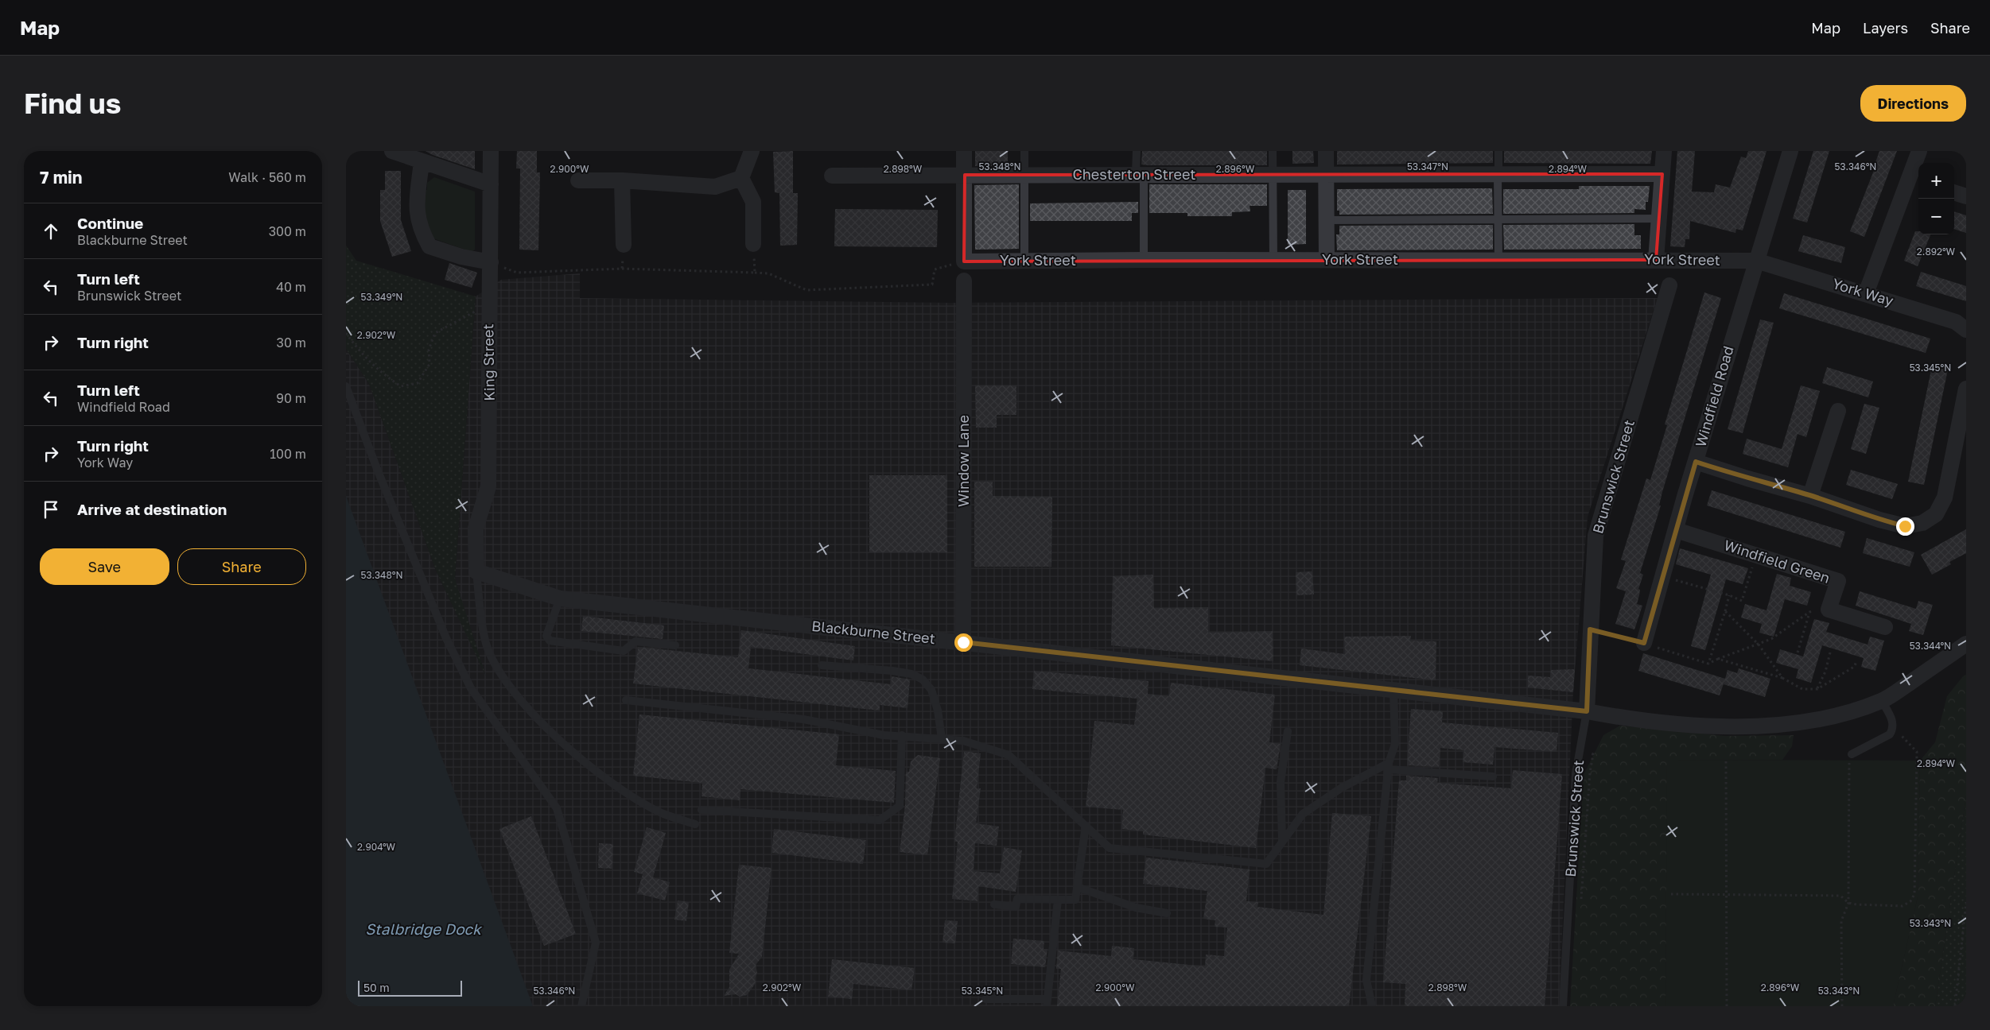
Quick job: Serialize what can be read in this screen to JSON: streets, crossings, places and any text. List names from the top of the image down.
{
  "streets": {
    "street": [
      "Chesterton Street",
      "York Street",
      "York Way",
      "King Street",
      "Windfield Road",
      "Window Lane",
      "Brunswick Street",
      "Windfield Green",
      "Blackburne Street"
    ]
  },
  "crossings": [
    ["York Street", "York Way"],
    ["York Street", "Windfield Road"],
    ["York Way", "Windfield Road"],
    ["King Street", "Blackburne Street"],
    ["Windfield Road", "Windfield Green"],
    ["Window Lane", "Blackburne Street"],
    ["Brunswick Street", "Blackburne Street"]
  ],
  "water": ["Stalbridge Dock"],
  "scale_bar": "50 m",
  "page": {
    "header": "Map",
    "nav": ["Map", "Layers", "Share"],
    "buttons": [
      "Directions",
      ["Save", "Share"]
    ],
    "title": "Find us",
    "heading": ["7 min", "Walk · 560 m"],
    "map_buttons": ["+", "−"],
    "list": [
      ["Continue", "Blackburne Street", "300 m"],
      ["Turn left", "Brunswick Street", "40 m"],
      ["Turn right", "30 m"],
      ["Turn left", "Windfield Road", "90 m"],
      ["Turn right", "York Way", "100 m"],
      "Arrive at destination"
    ],
    "scale": "50 m"
  },
  "coordinates": [
    "53.348°N",
    "53.347°N",
    "53.346°N",
    "2.900°W",
    "2.898°W",
    "2.896°W",
    "2.894°W",
    "2.892°W",
    "53.349°N",
    "2.902°W",
    "53.345°N",
    "53.344°N",
    "2.904°W",
    "53.343°N"
  ]
}
